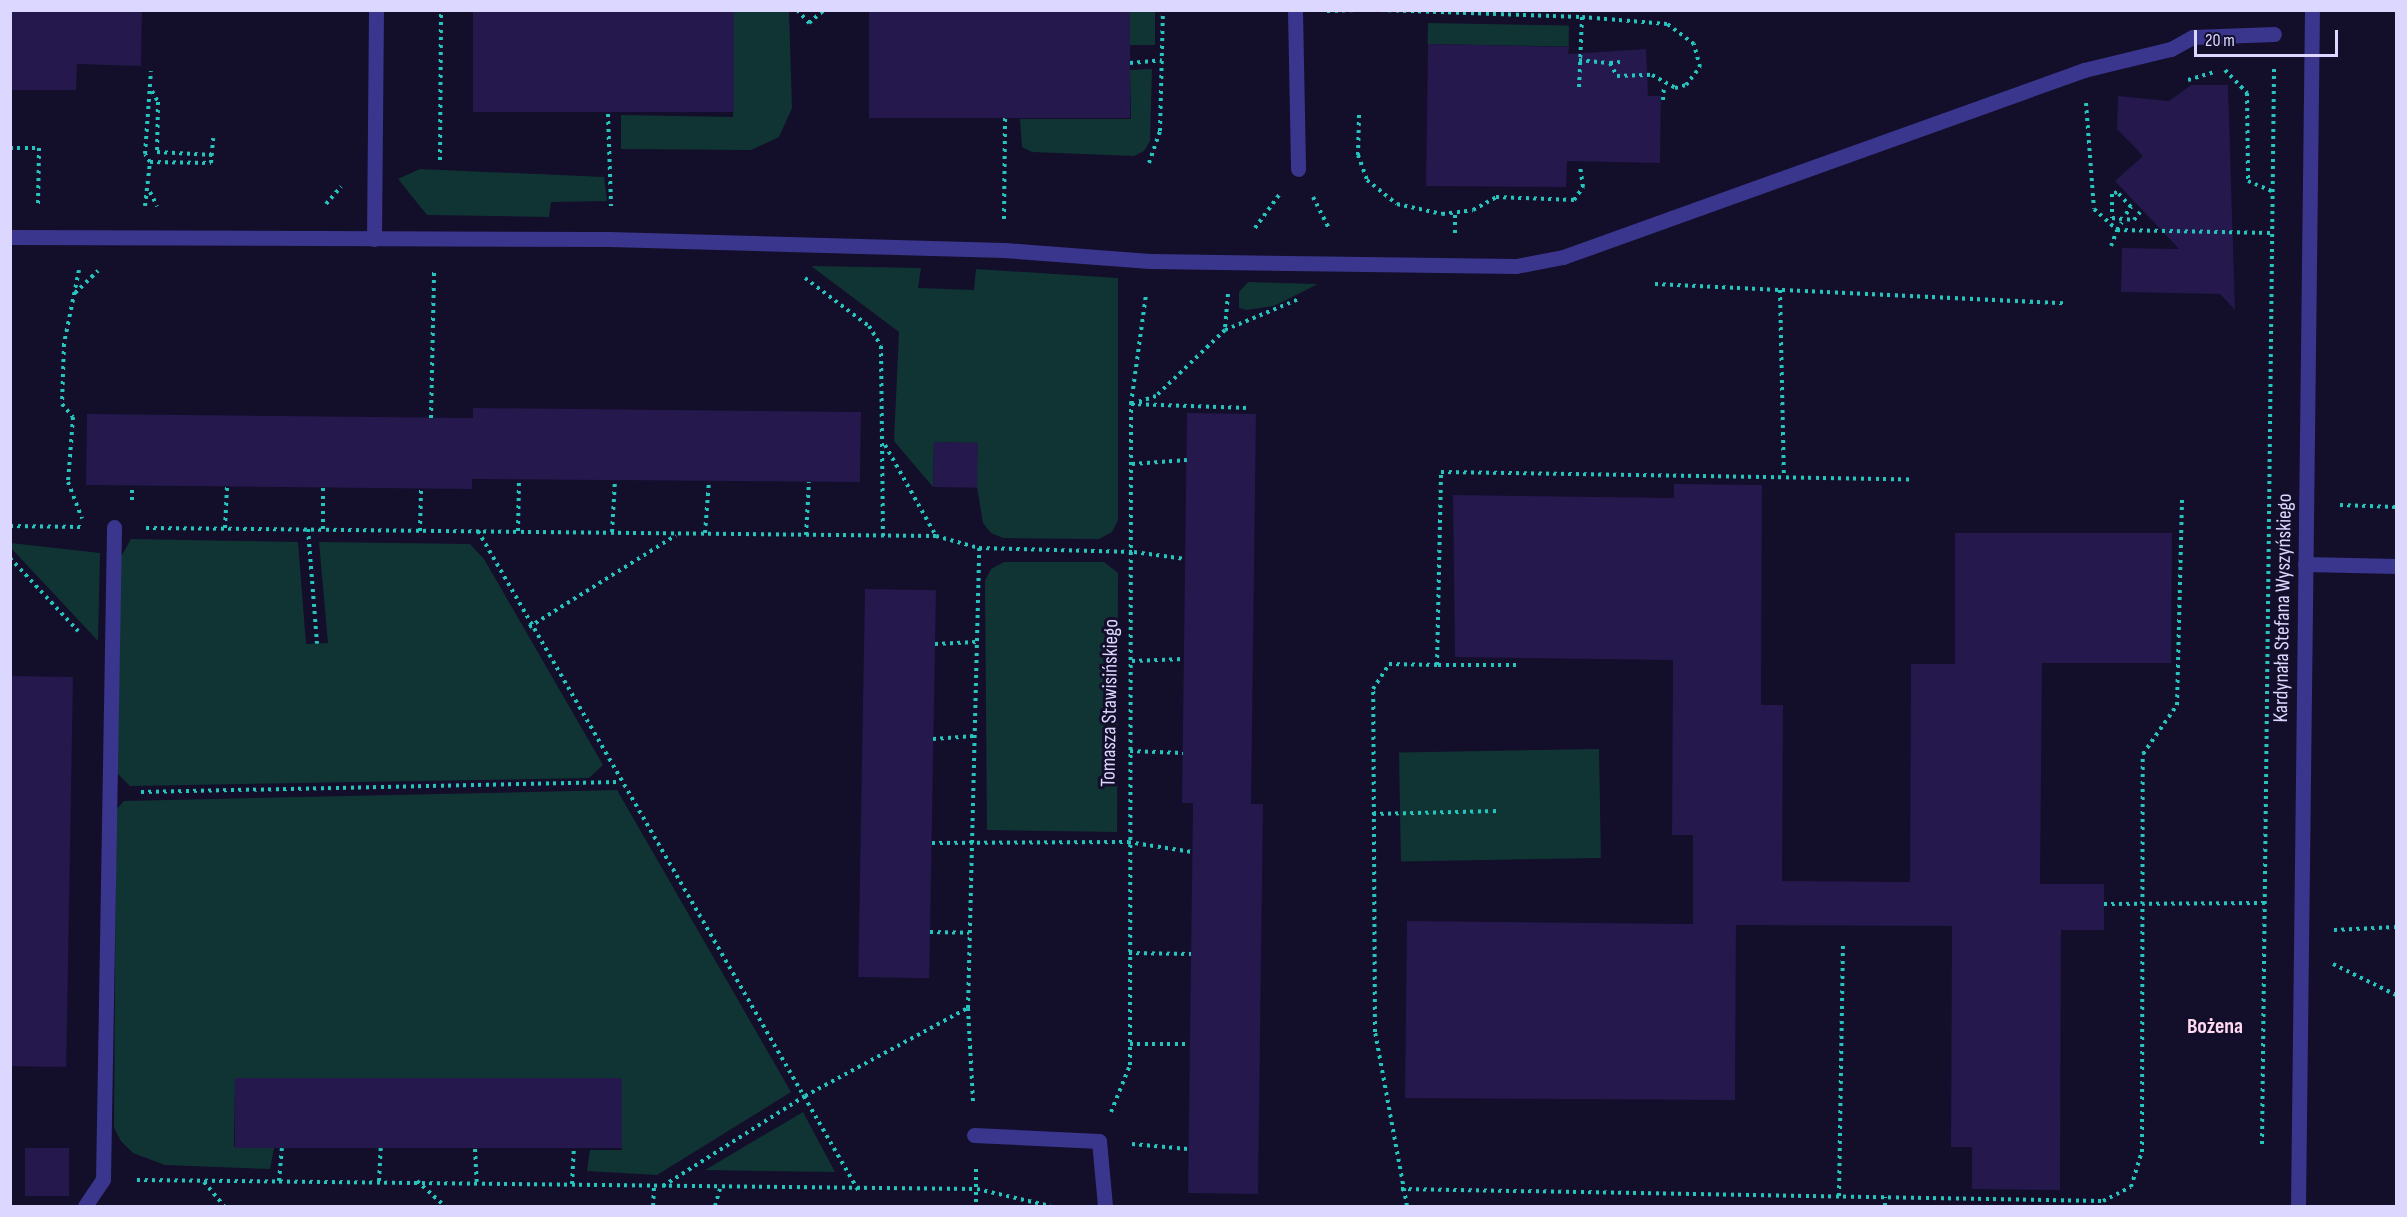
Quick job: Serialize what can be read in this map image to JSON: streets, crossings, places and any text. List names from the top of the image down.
{
  "streets": {
    "street": ["Kardynała Stefana Wyszyńskiego"],
    "path": ["Tomasza Stawisińskiego"]
  },
  "districts": ["Bożena"],
  "scale_bar": "20 m"
}
